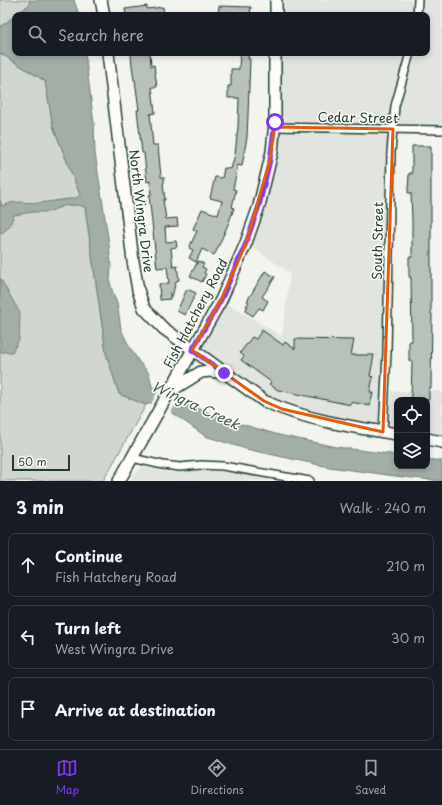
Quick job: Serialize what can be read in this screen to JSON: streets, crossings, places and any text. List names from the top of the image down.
{
  "streets": {
    "street": [
      "Cedar Street",
      "North Wingra Drive",
      "South Street",
      "Fish Hatchery Road"
    ]
  },
  "crossings": [
    ["Cedar Street", "South Street"],
    ["Cedar Street", "Fish Hatchery Road"],
    ["North Wingra Drive", "South Street"],
    ["North Wingra Drive", "Fish Hatchery Road"]
  ],
  "water": ["Wingra Creek"],
  "scale_bar": "50 m",
  "page": {
    "search": "Search here",
    "scale": "50 m",
    "heading": ["3 min", "Walk · 240 m"],
    "list": [
      ["Continue", "Fish Hatchery Road", "210 m"],
      ["Turn left", "West Wingra Drive", "30 m"],
      "Arrive at destination"
    ],
    "nav": ["Map", "Directions", "Saved"]
  }
}
